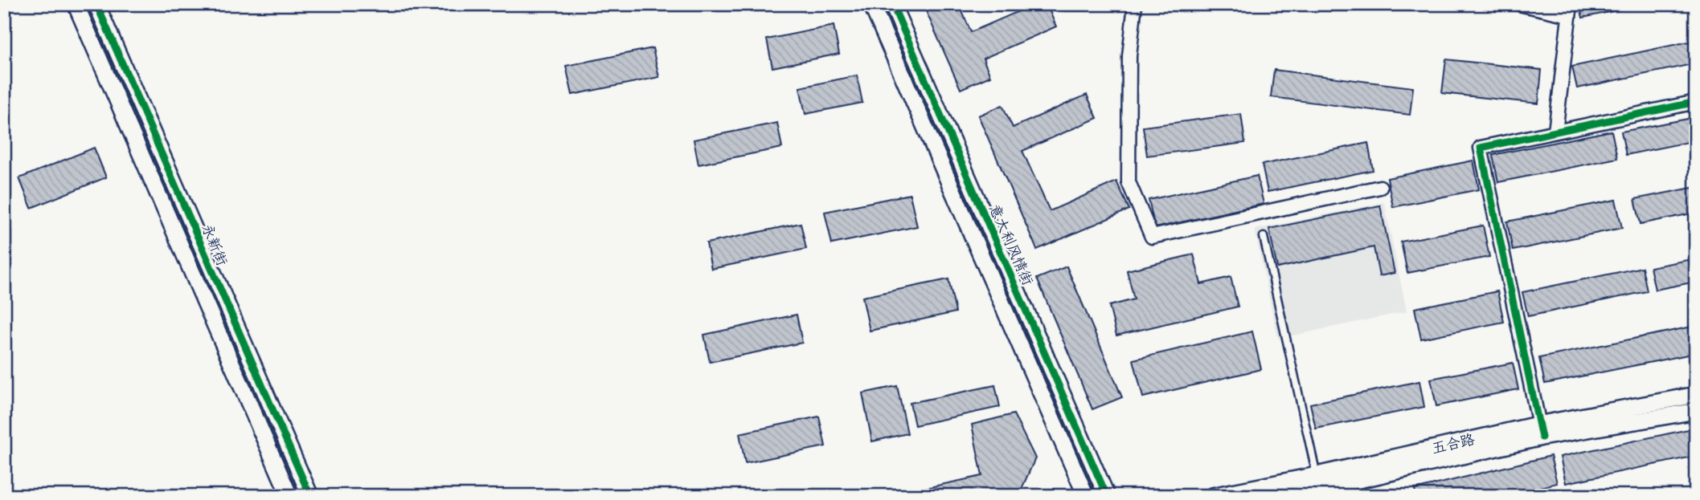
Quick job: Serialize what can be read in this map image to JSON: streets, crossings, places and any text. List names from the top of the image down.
{
  "streets": {
    "street": ["永新街", "意大利风情街", "五合路"]
  }
}
